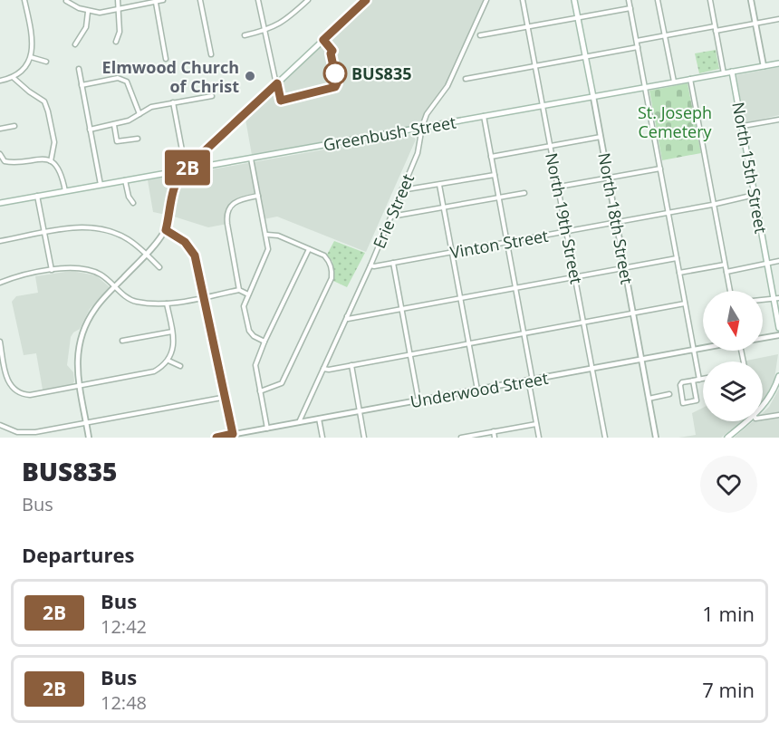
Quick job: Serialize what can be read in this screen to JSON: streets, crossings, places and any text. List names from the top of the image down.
{
  "streets": {
    "main road": ["Greenbush Street", "North 15th Street", "North 18th Street"],
    "street": [
      "Erie Street",
      "North 19th Street",
      "Vinton Street",
      "Underwood Street"
    ]
  },
  "crossings": [
    ["Greenbush Street", "North 15th Street"],
    ["Greenbush Street", "Erie Street"],
    ["Greenbush Street", "North 19th Street"],
    ["Greenbush Street", "North 18th Street"],
    ["North 15th Street", "Vinton Street"],
    ["Erie Street", "Vinton Street"],
    ["Erie Street", "Underwood Street"],
    ["North 19th Street", "Vinton Street"],
    ["North 19th Street", "Underwood Street"],
    ["North 18th Street", "Vinton Street"],
    ["North 18th Street", "Underwood Street"]
  ],
  "parks": ["St. Joseph Cemetery"],
  "places": ["BUS835", "Elmwood Church of Christ"],
  "lines": ["bus line 2B"],
  "north": "bottom",
  "page": {
    "on_map": "2B",
    "heading": [
      ["BUS835", "Bus"],
      "Departures"
    ],
    "list": [
      {
        "mark": "2B",
        "name": "Bus",
        "note": "12:42",
        "value": "1 min"
      },
      {
        "mark": "2B",
        "name": "Bus",
        "note": "12:48",
        "value": "7 min"
      }
    ]
  }
}
